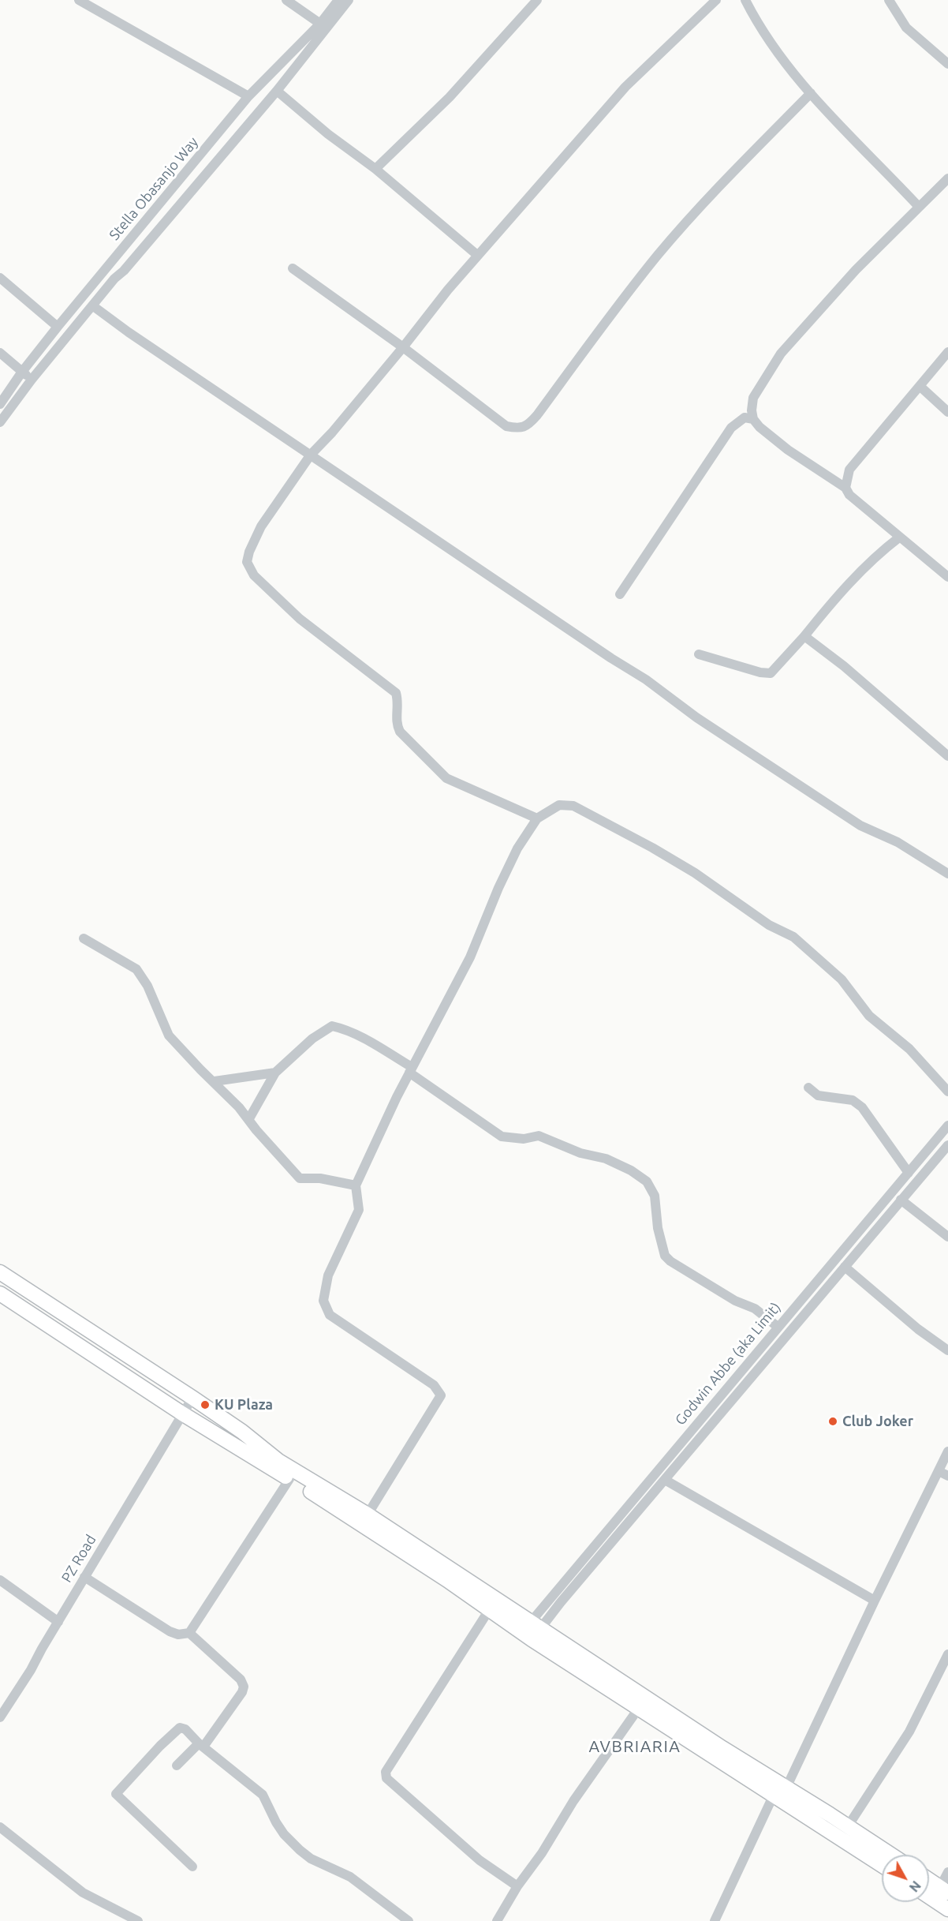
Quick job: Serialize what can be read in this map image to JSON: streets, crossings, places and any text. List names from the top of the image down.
{
  "streets": {
    "street": ["Stella Obasanjo Way", "Godwin Abbe (aka Limit)", "PZ Road"]
  },
  "districts": ["AVBRIARIA"],
  "places": ["KU Plaza", "Club Joker"],
  "north": "bottom right"
}
